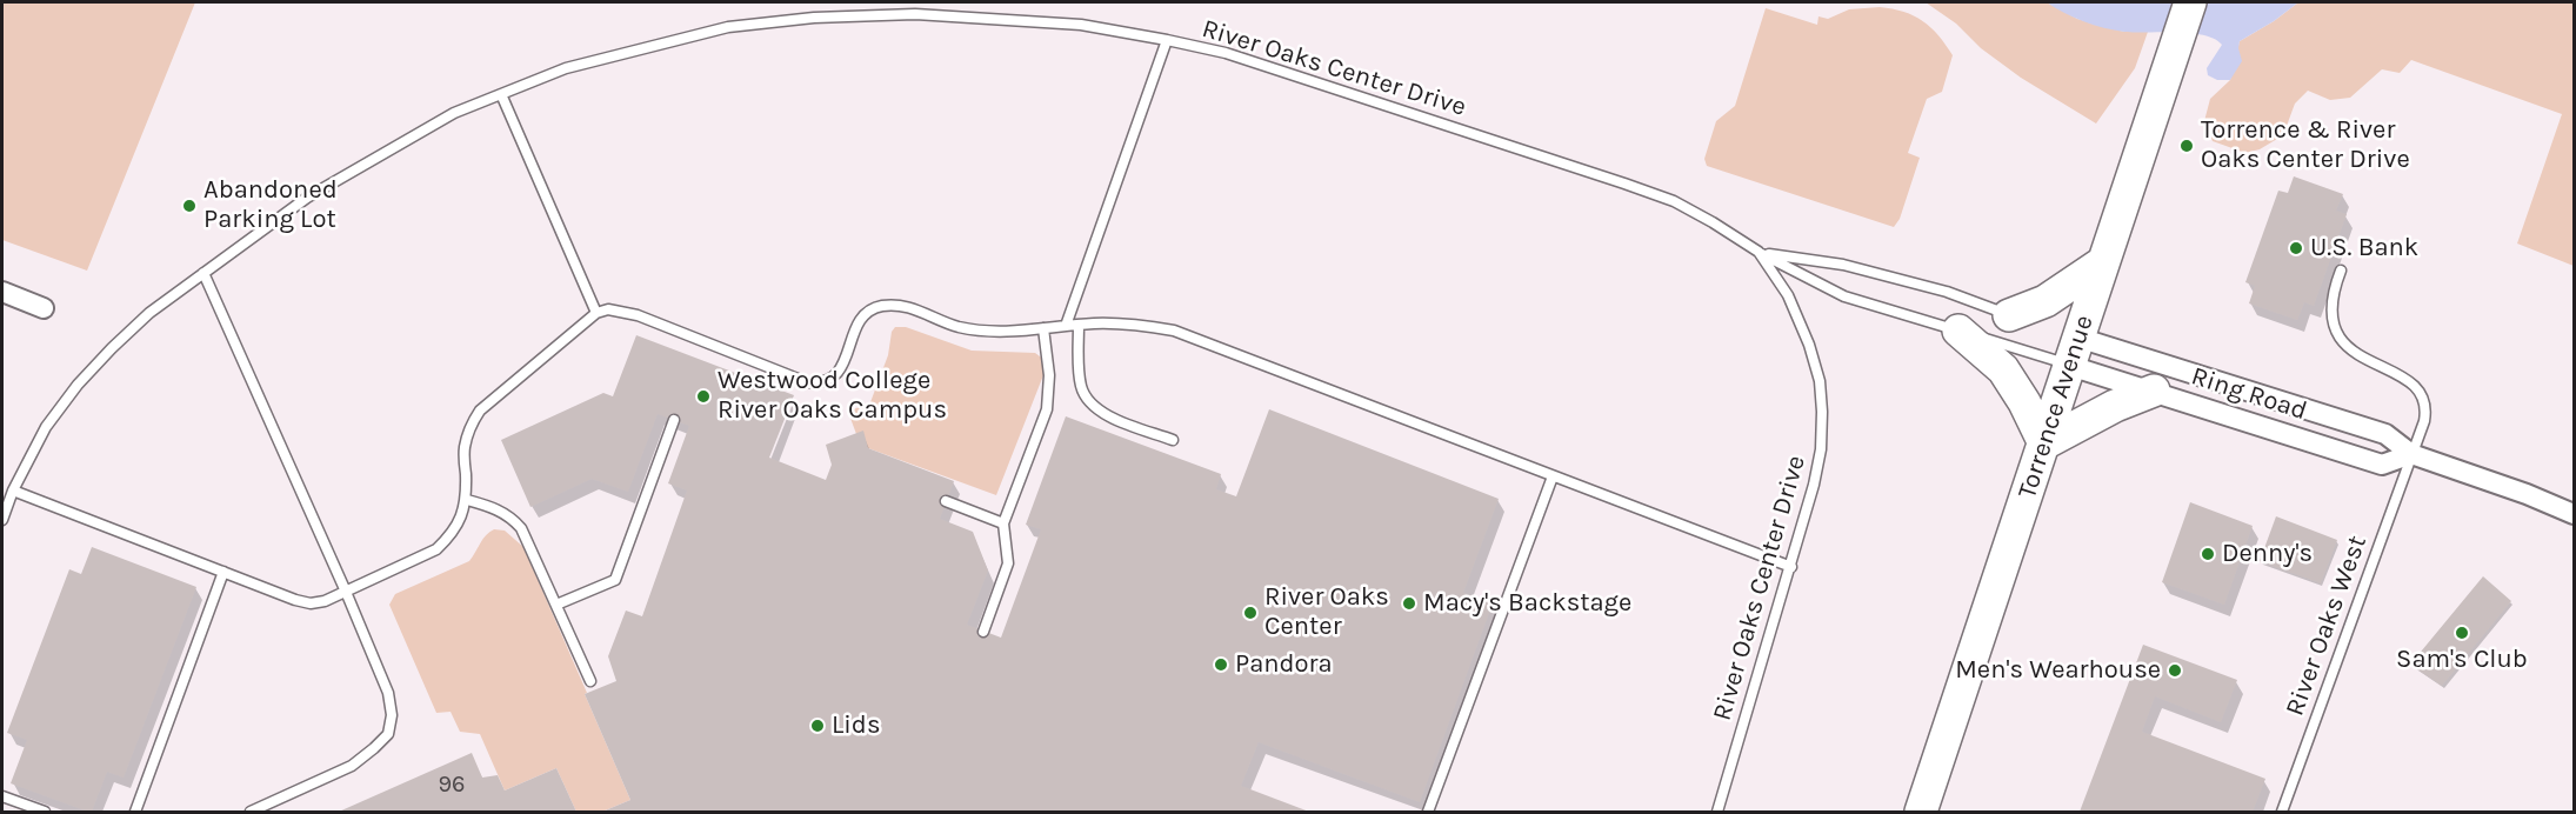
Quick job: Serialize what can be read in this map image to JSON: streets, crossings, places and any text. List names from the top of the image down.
{
  "streets": {
    "main road": ["Torrence Avenue"],
    "street": ["Ring Road"],
    "lane": ["River Oaks Center Drive", "River Oaks West"]
  },
  "crossings": [
    ["Ring Road", "Torrence Avenue"],
    ["Ring Road", "River Oaks West"]
  ],
  "places": [
    "Torrence & River Oaks Center Drive",
    "Abandoned Parking Lot",
    "U.S. Bank",
    "Westwood College River Oaks Campus",
    "Denny's",
    "Macy's Backstage",
    "River Oaks Center",
    "Sam's Club",
    "Pandora",
    "Men's Wearhouse",
    "Lids"
  ],
  "house_numbers": ["96"]
}
